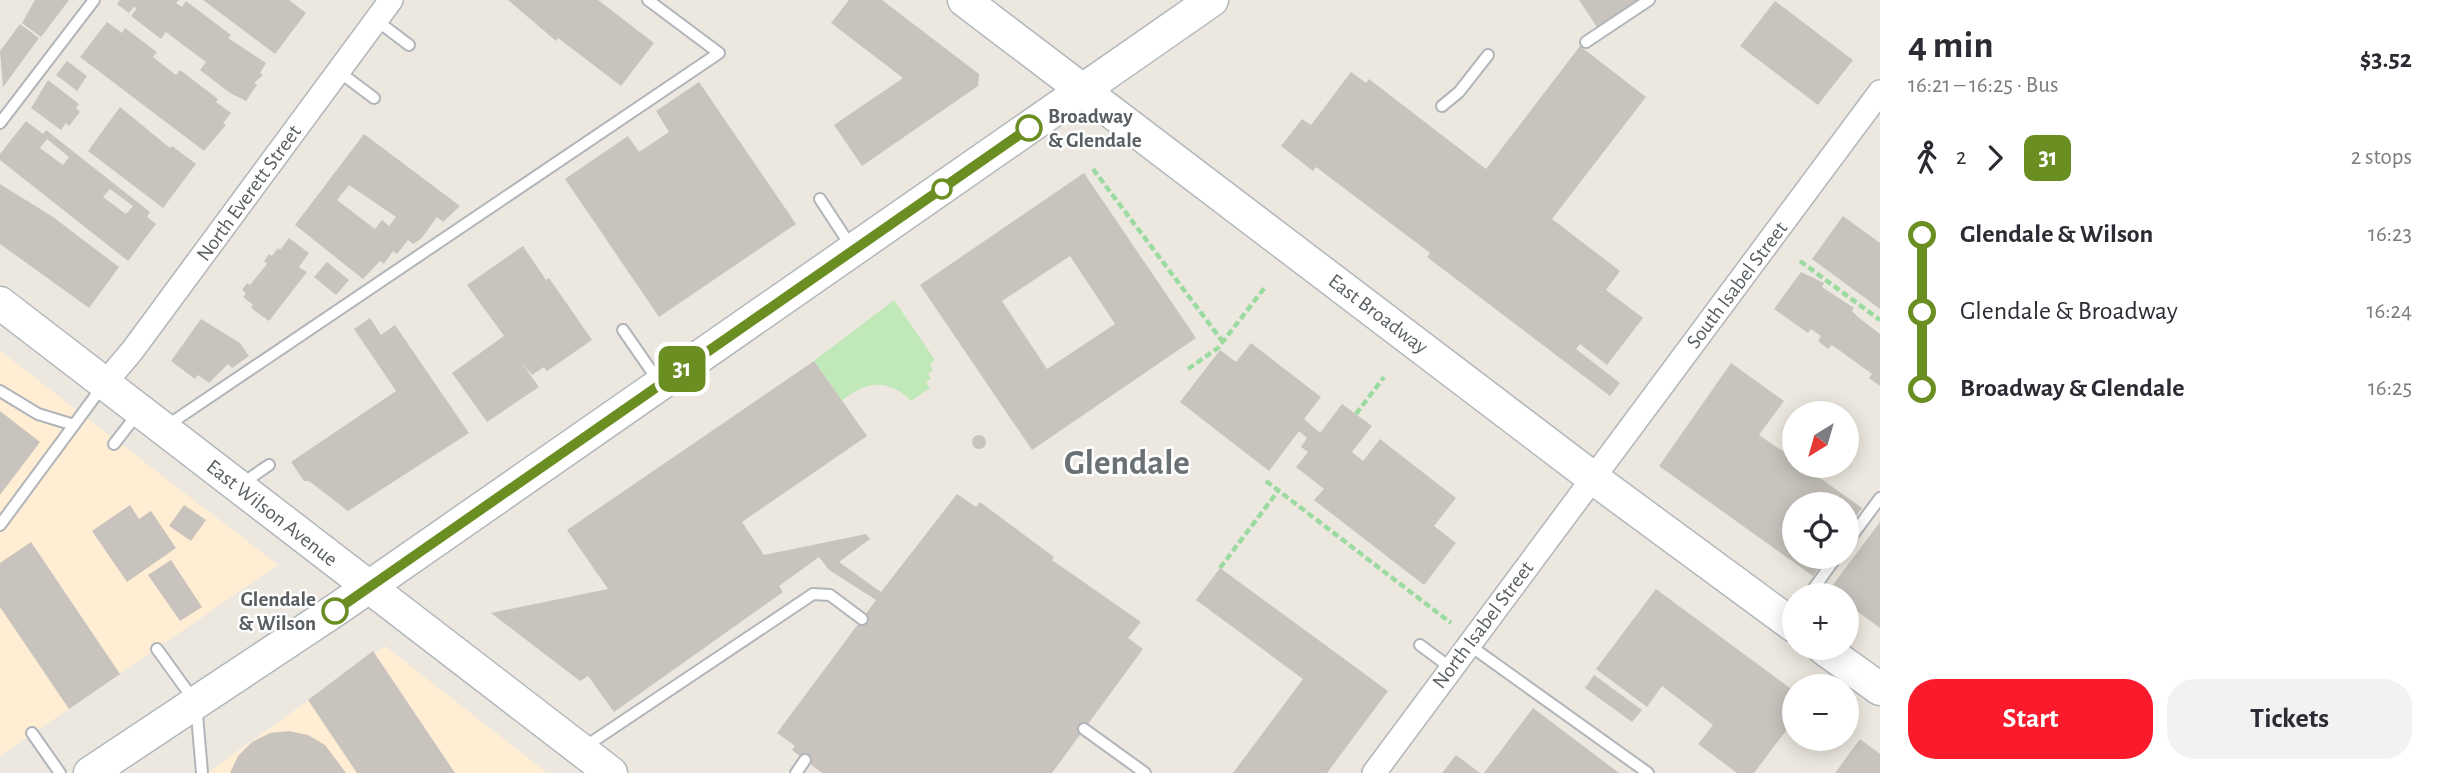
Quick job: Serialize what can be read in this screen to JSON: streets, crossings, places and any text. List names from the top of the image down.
{
  "streets": {
    "main road": ["East Broadway", "East Wilson Avenue"],
    "street": ["North Everett Street", "South Isabel Street", "North Isabel Street"]
  },
  "crossings": [
    ["North Everett Street", "East Wilson Avenue"],
    ["South Isabel Street", "East Broadway"],
    ["South Isabel Street", "North Isabel Street"],
    ["East Broadway", "North Isabel Street"]
  ],
  "districts": ["Glendale"],
  "places": ["Broadway & Glendale", "Glendale & Wilson"],
  "lines": ["bus line 31"],
  "north": "bottom left",
  "page": {
    "on_map": "31",
    "heading": ["4 min", "16:21 – 16:25 · Bus", "$3.52"],
    "legs": ["2", "31", "2 stops"],
    "list": [
      {
        "name": "Glendale & Wilson",
        "value": "16:23"
      },
      {
        "name": "Glendale & Broadway",
        "value": "16:24"
      },
      {
        "name": "Broadway & Glendale",
        "value": "16:25"
      }
    ],
    "map_buttons": ["+", "−"],
    "buttons": ["Start", "Tickets"]
  }
}
